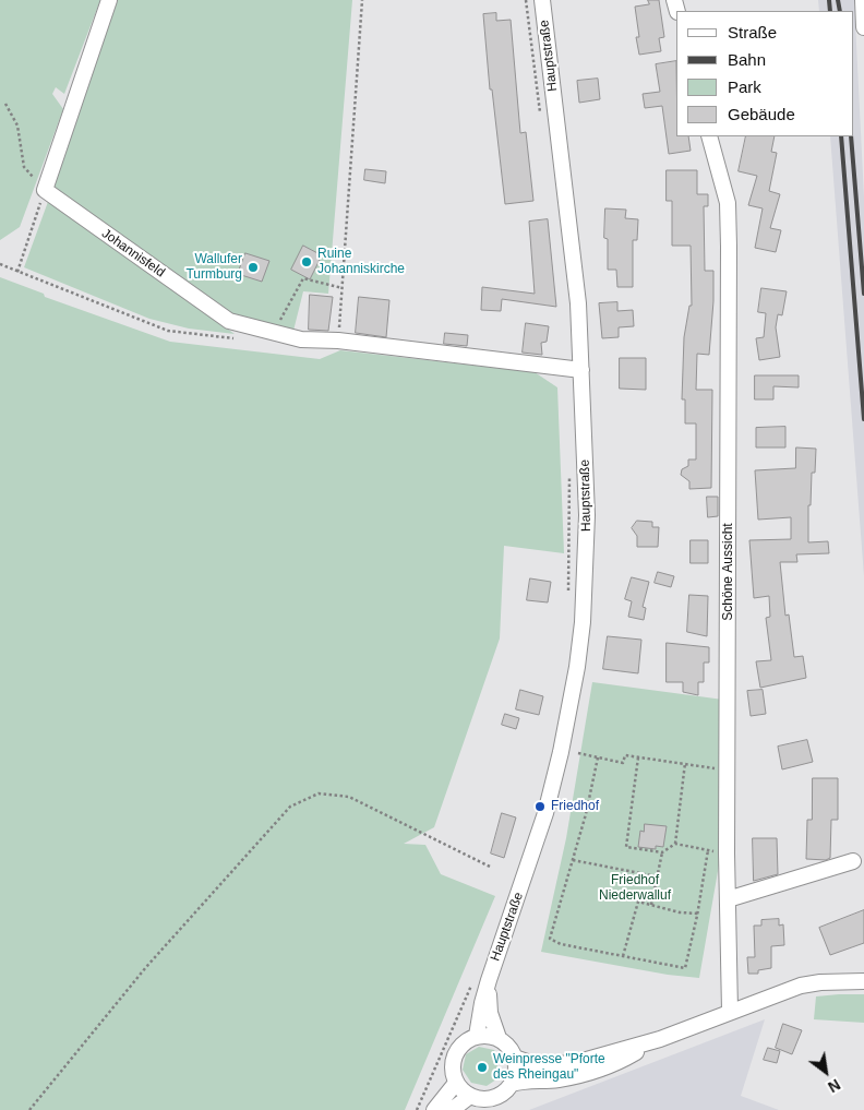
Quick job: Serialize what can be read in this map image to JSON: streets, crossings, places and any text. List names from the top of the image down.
{
  "streets": {
    "street": ["Hauptstraße", "Johannisfeld", "Schöne Aussicht"]
  },
  "crossings": [
    ["Hauptstraße", "Johannisfeld"]
  ],
  "parks": ["Friedhof Niederwalluf"],
  "places": [
    "Ruine Johanniskirche",
    "Wallufer Turmburg",
    "Friedhof",
    "Weinpresse \"Pforte des Rheingau\""
  ],
  "legend": [
    "Straße",
    "Bahn",
    "Park",
    "Gebäude"
  ],
  "north": "bottom right"
}
